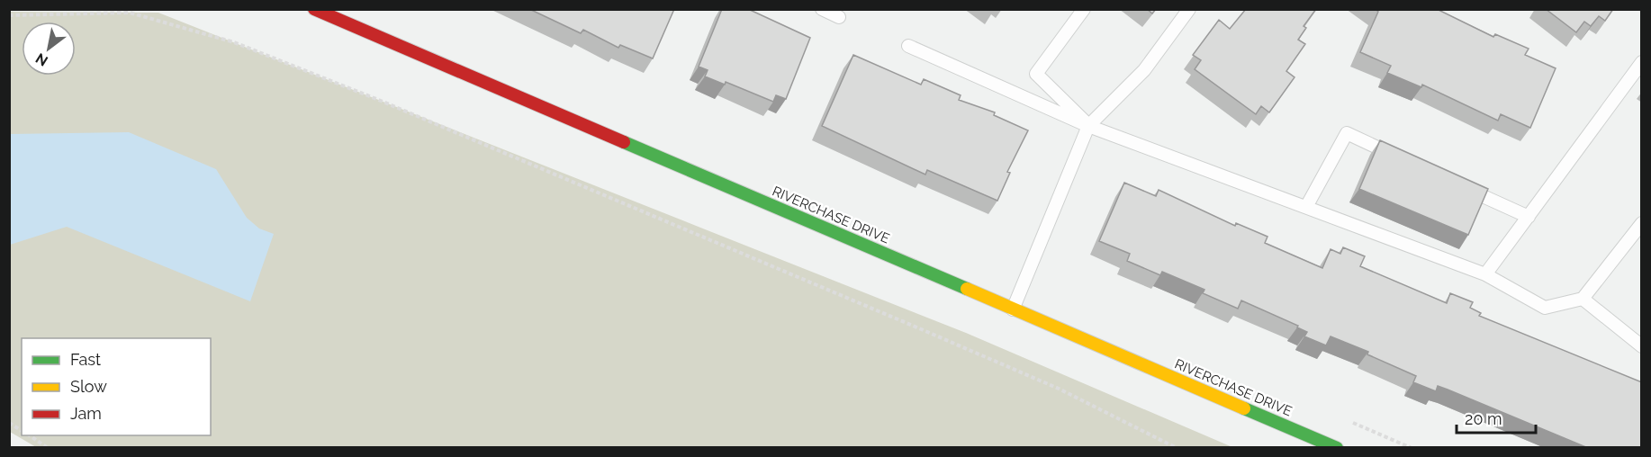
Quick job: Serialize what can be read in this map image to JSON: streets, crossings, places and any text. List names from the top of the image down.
{
  "streets": {
    "street": ["RIVERCHASE DRIVE"]
  },
  "legend": ["Fast", "Slow", "Jam"],
  "scale_bar": "20 m",
  "north": "bottom left"
}
